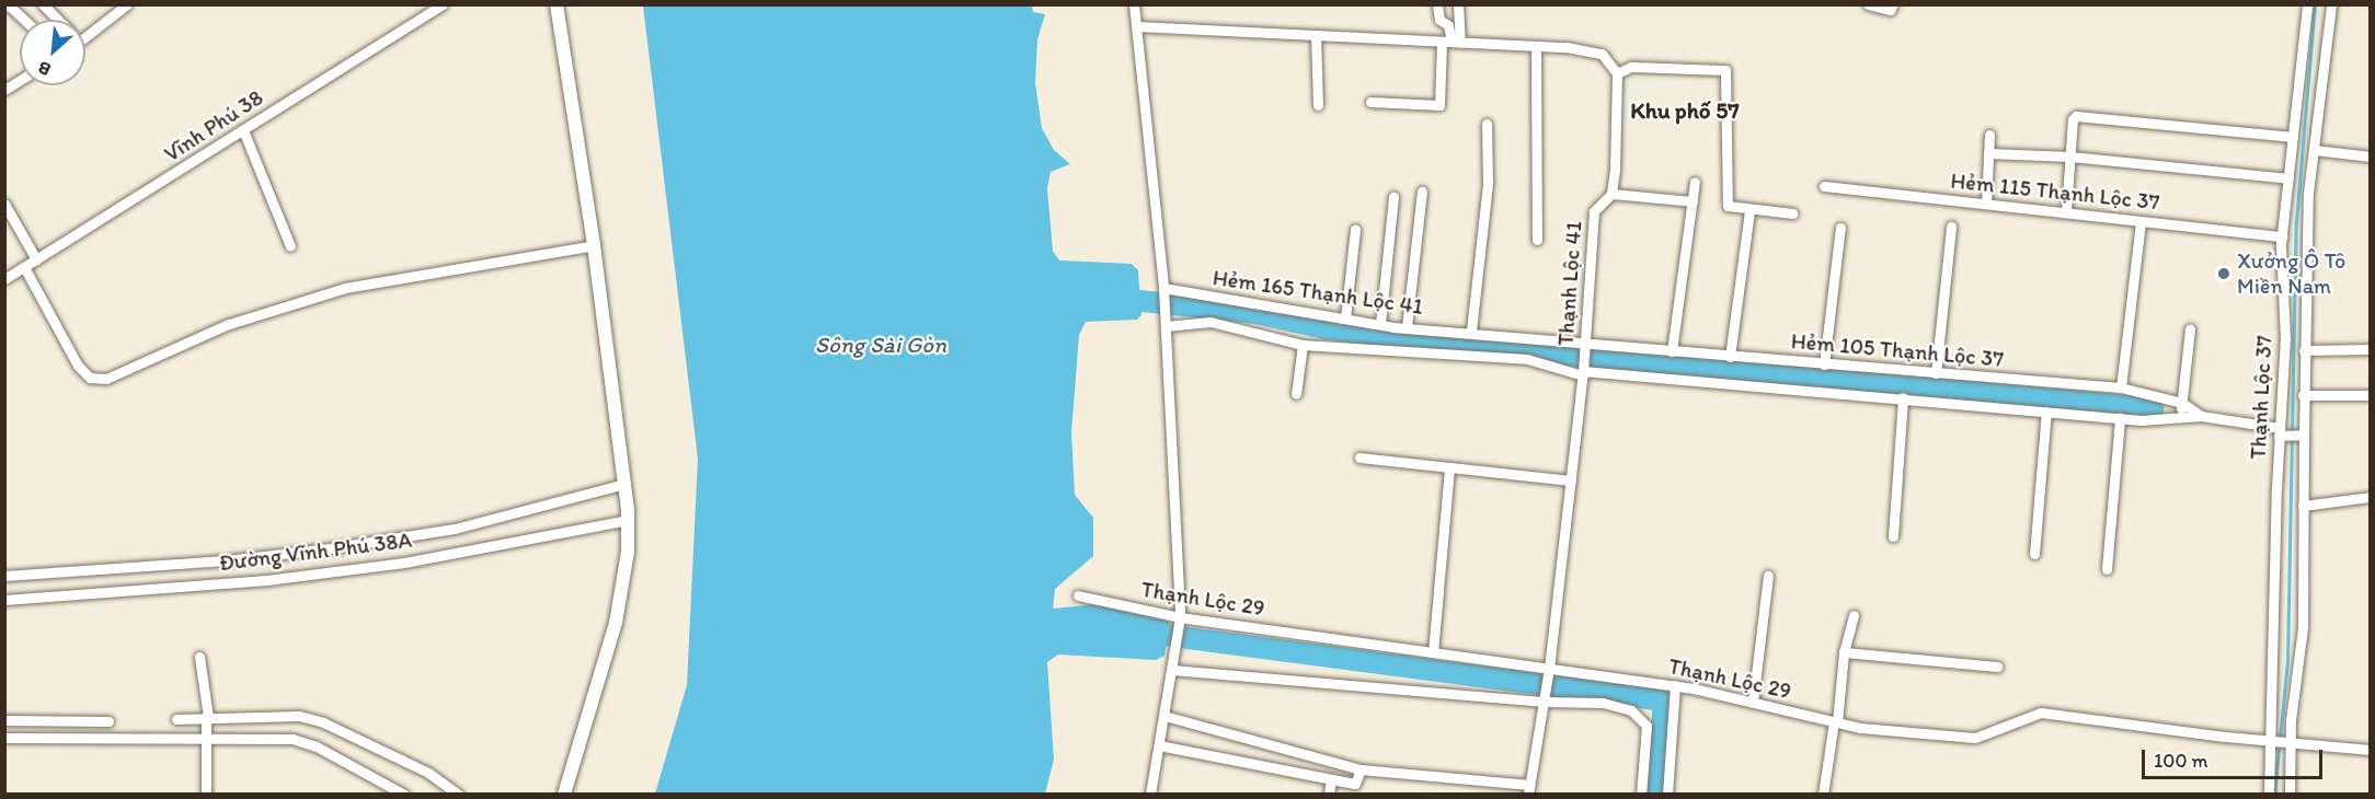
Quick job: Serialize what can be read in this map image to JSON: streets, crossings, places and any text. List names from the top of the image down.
{
  "streets": {
    "street": [
      "Vĩnh Phú 38",
      "Hẻm 115 Thạnh Lộc 37",
      "Thạnh Lộc 41",
      "Hẻm 165 Thạnh Lộc 41",
      "Hẻm 105 Thạnh Lộc 37",
      "Thạnh Lộc 37",
      "Đường Vĩnh Phú 38A",
      "Thạnh Lộc 29"
    ]
  },
  "crossings": [
    ["Hẻm 115 Thạnh Lộc 37", "Thạnh Lộc 37"],
    ["Thạnh Lộc 41", "Hẻm 165 Thạnh Lộc 41"],
    ["Thạnh Lộc 41", "Hẻm 105 Thạnh Lộc 37"],
    ["Thạnh Lộc 41", "Thạnh Lộc 29"],
    ["Hẻm 165 Thạnh Lộc 41", "Hẻm 105 Thạnh Lộc 37"],
    ["Thạnh Lộc 37", "Thạnh Lộc 29"]
  ],
  "districts": ["Khu phố 57"],
  "water": ["Sông Sài Gòn"],
  "places": ["Xưởng Ô Tô Miền Nam"],
  "scale_bar": "100 m",
  "north": "bottom left"
}
